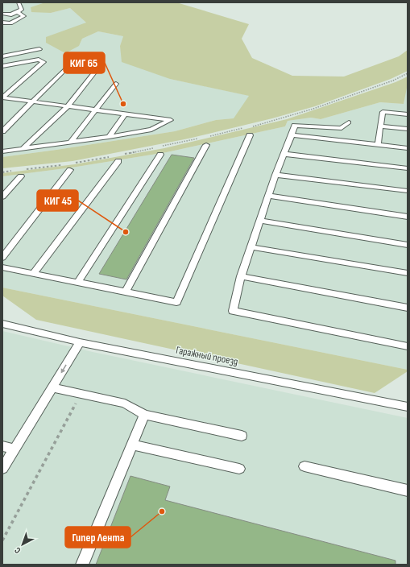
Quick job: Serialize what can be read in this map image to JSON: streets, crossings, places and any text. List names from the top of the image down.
{
  "streets": {
    "lane": ["Гаражный проезд"]
  },
  "places": ["КИГ 65", "КИГ 45", "Гипер Лента"],
  "north": "bottom left"
}
